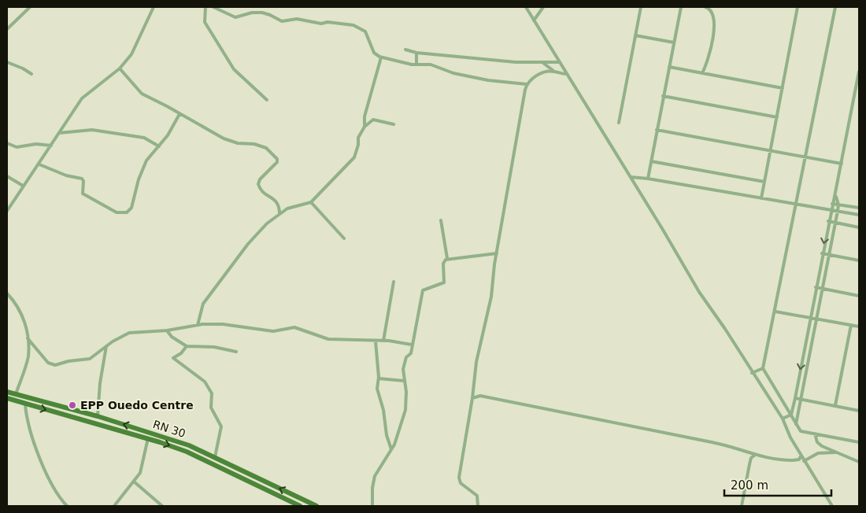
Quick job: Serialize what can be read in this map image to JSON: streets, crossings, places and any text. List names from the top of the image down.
{
  "streets": {
    "main road": ["RN 30"]
  },
  "places": ["EPP Ouedo Centre"],
  "scale_bar": "200 m"
}
